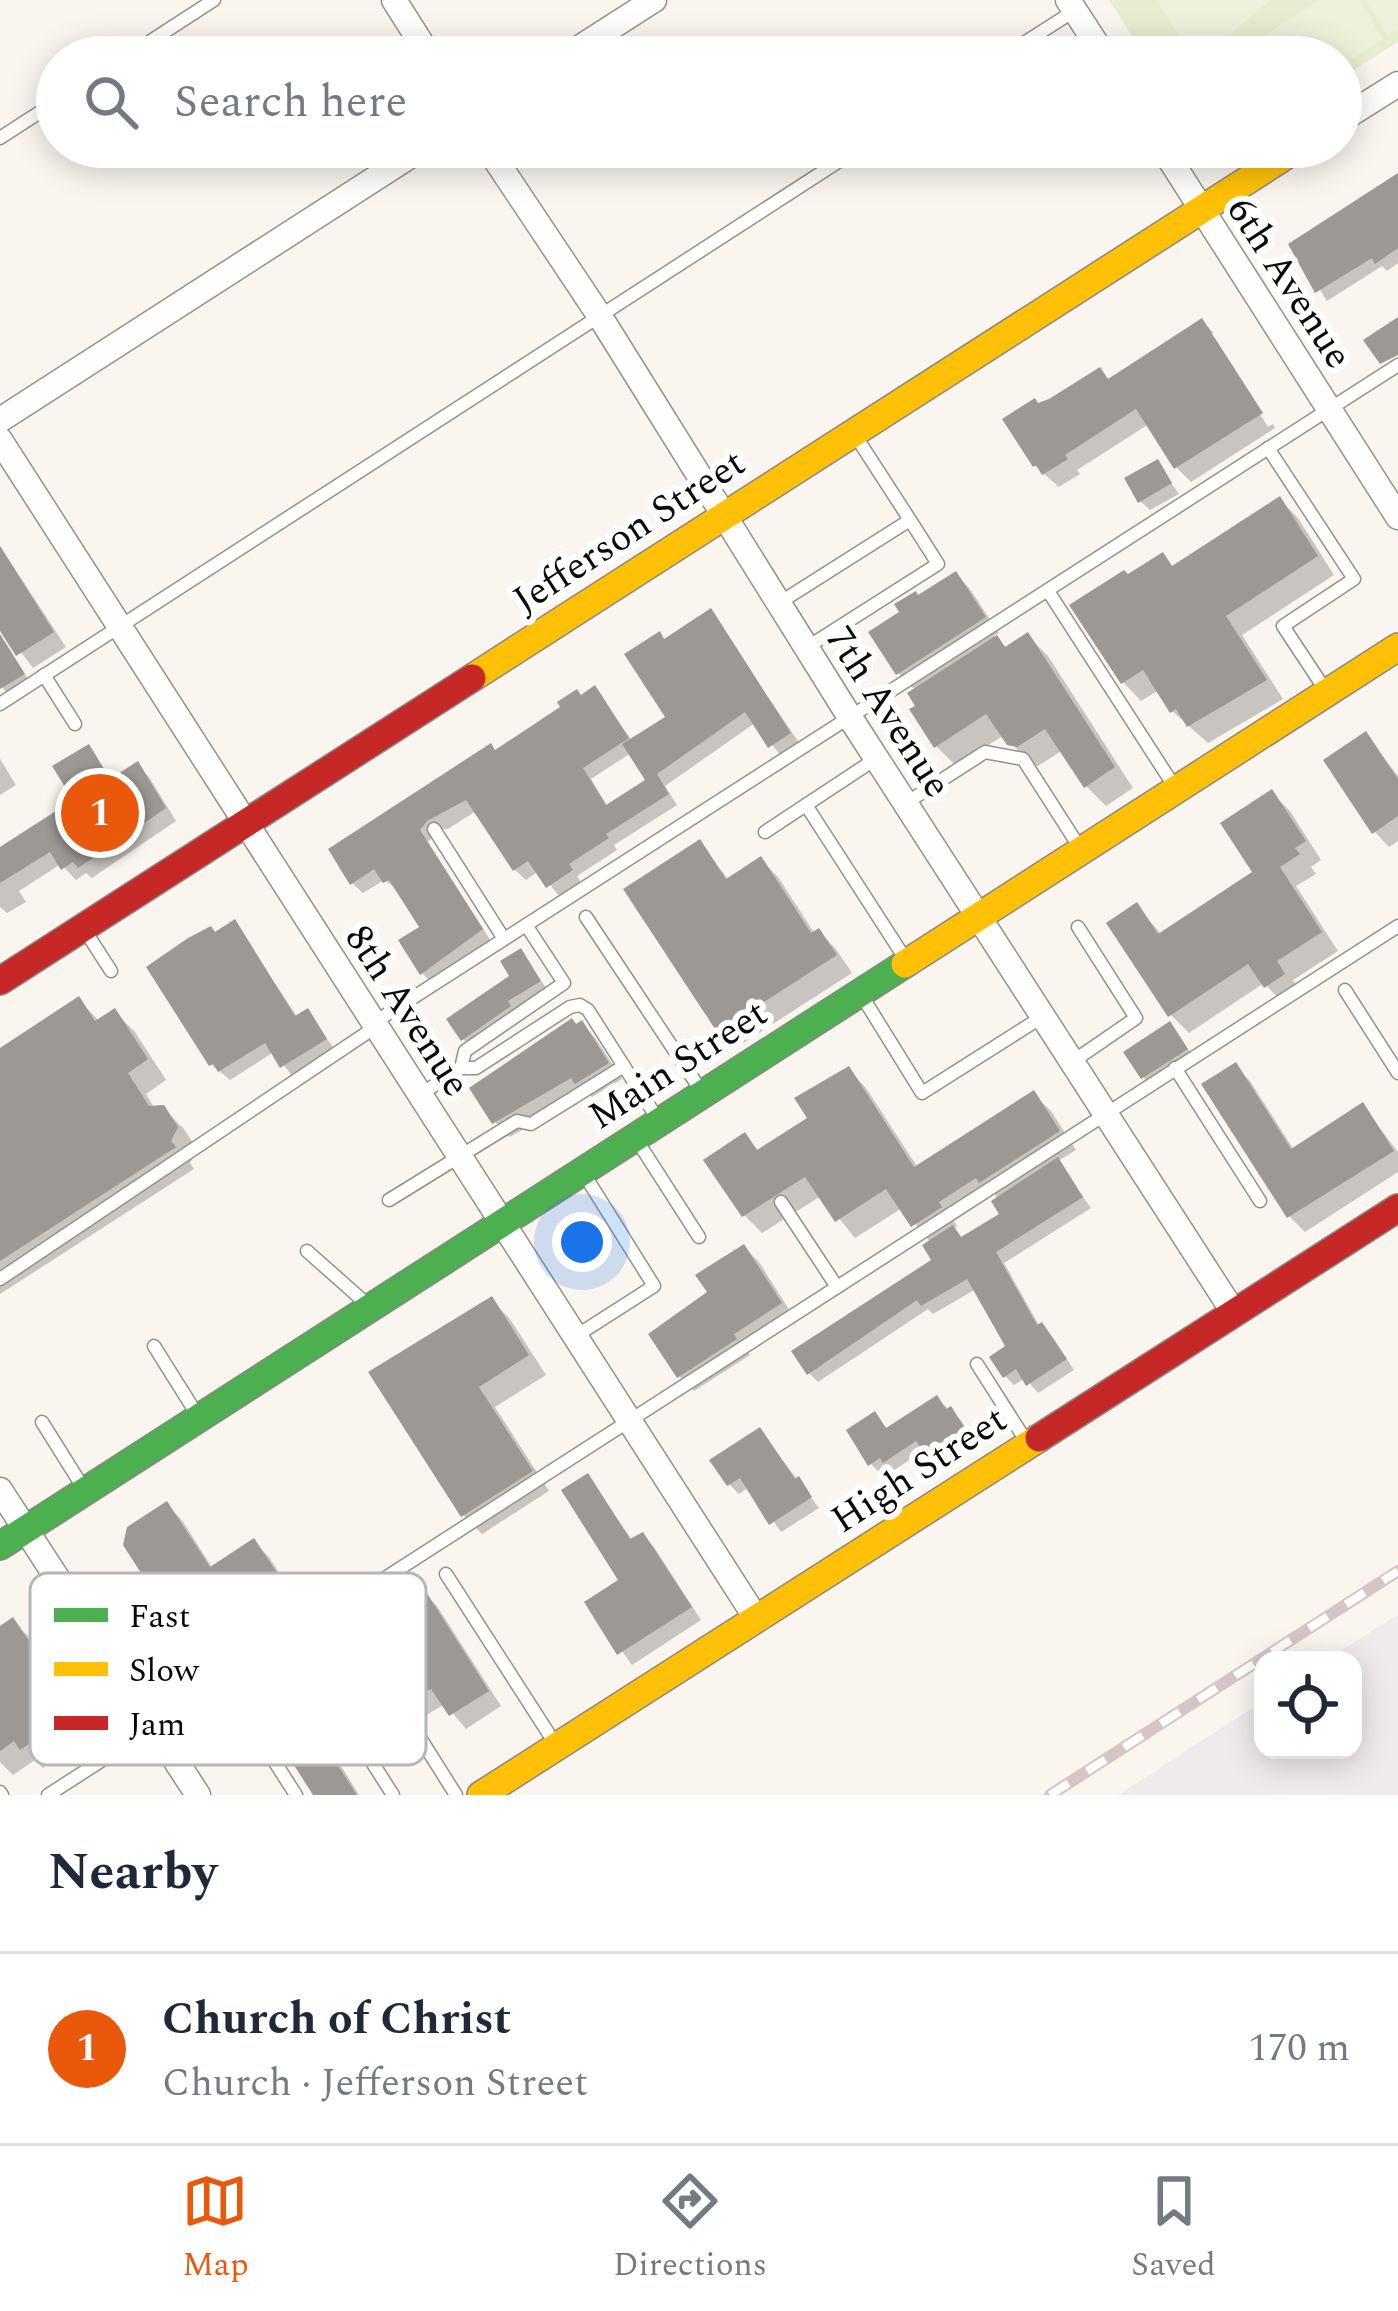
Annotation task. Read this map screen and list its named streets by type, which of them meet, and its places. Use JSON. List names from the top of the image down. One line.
{"streets":{"street":["6th Avenue","Jefferson Street","7th Avenue","8th Avenue","Main Street","High Street"]},"crossings":[["6th Avenue","Jefferson Street"],["Jefferson Street","7th Avenue"],["Jefferson Street","8th Avenue"],["7th Avenue","Main Street"],["7th Avenue","High Street"],["8th Avenue","Main Street"],["8th Avenue","High Street"]],"legend":["Fast","Slow","Jam"],"page":{"search":"Search here","pins":"1","heading":"Nearby","list":[{"mark":"1","name":"Church of Christ","note":"Church · Jefferson Street","value":"170 m"}],"nav":["Map","Directions","Saved"]}}
